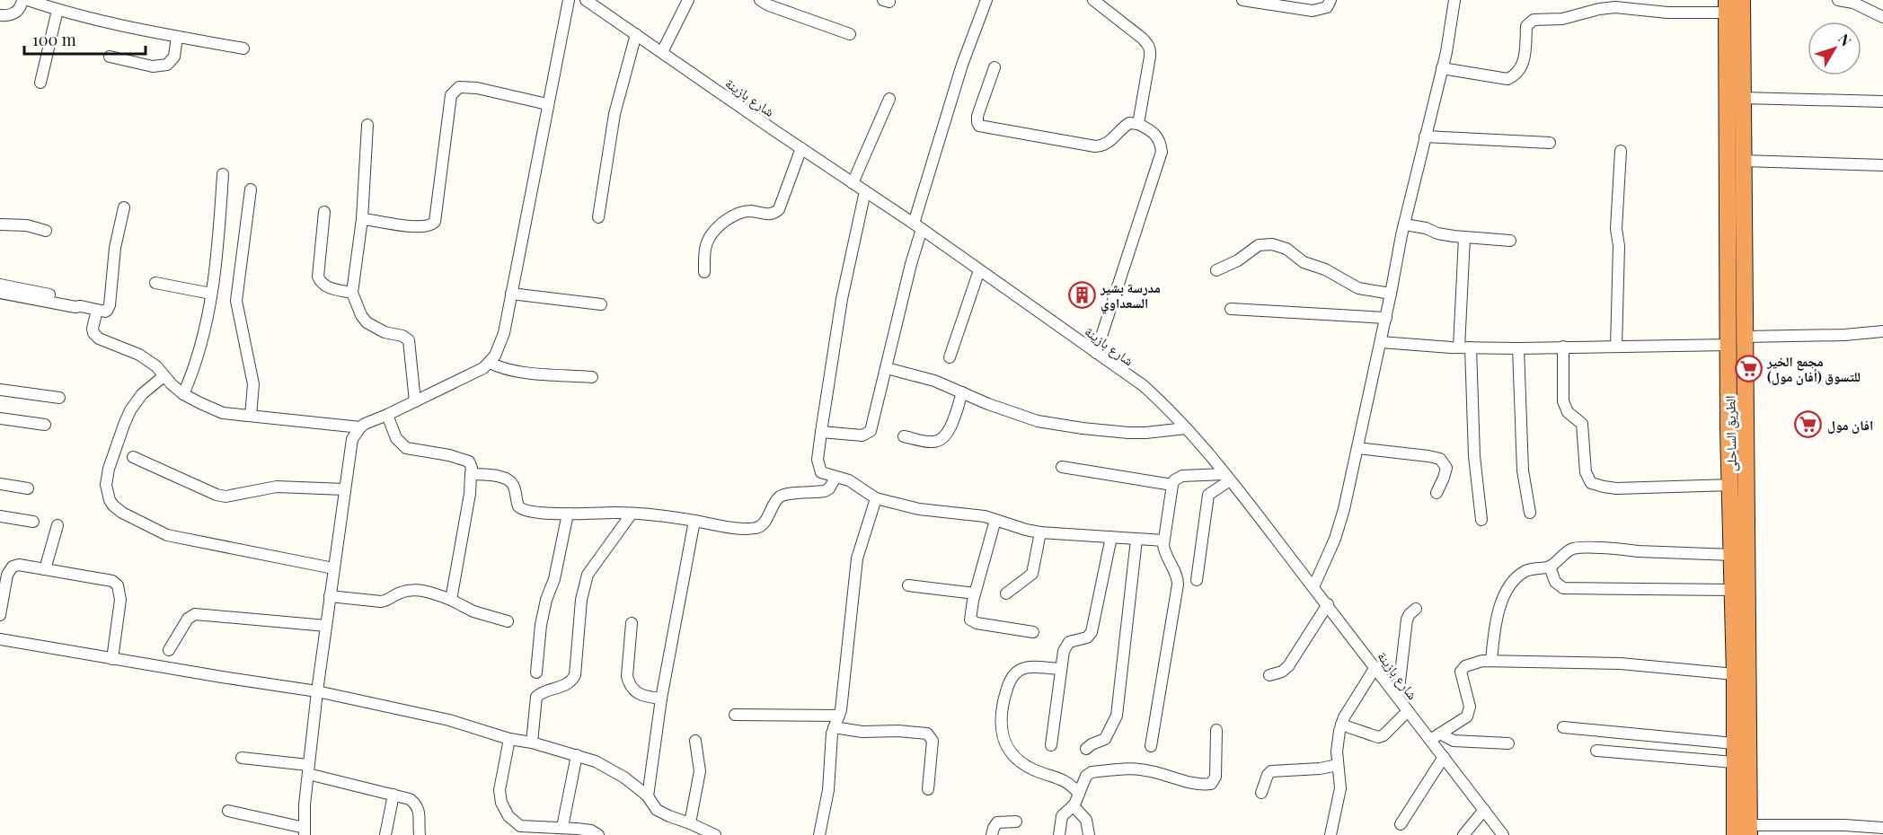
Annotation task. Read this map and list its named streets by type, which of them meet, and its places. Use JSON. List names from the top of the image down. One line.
{"streets":{"highway":["الطريق الساحلى"],"street":["شارع بازينة"]},"places":{"building":["مدرسة بشير السعداوي"],"supermarket":["مجمع الخير للتسوق (أفان مول)","افان مول"]},"scale_bar":"100 m","north":"top right"}
